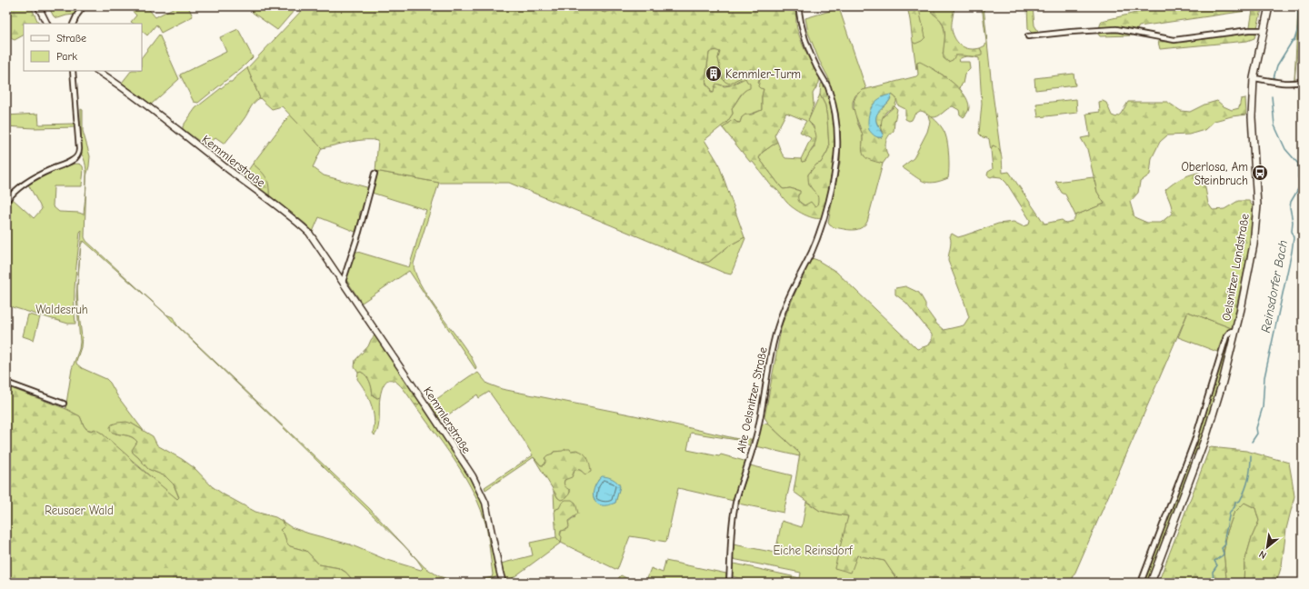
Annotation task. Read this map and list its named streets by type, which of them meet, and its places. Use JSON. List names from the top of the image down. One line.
{"streets":{"main road":["Oelsnitzer Landstraße"],"street":["Kemmlerstraße","Alte Oelsnitzer Straße"]},"water":["Reinsdorfer Bach"],"parks":["Waldesruh","Reusaer Wald","Eiche Reinsdorf"],"places":{"building":["Kemmler-Turm"],"bus stop":["Oberlosa, Am Steinbruch"]},"legend":["Straße","Park"],"north":"bottom left"}
